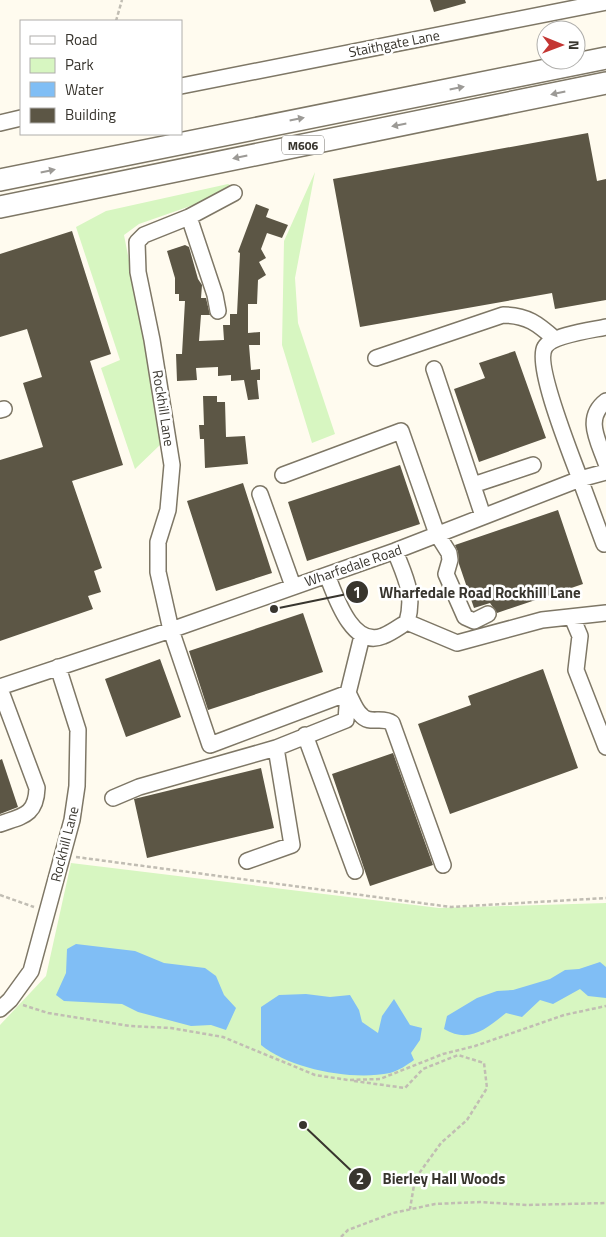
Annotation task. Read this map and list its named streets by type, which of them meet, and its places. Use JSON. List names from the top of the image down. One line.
{"streets":{"highway":["M606"],"street":["Staithgate Lane","Rockhill Lane","Wharfedale Road"]},"crossings":[["Rockhill Lane","Wharfedale Road"]],"places":["Wharfedale Road Rockhill Lane","Bierley Hall Woods"],"legend":["Road","Park","Water","Building"],"north":"right"}
